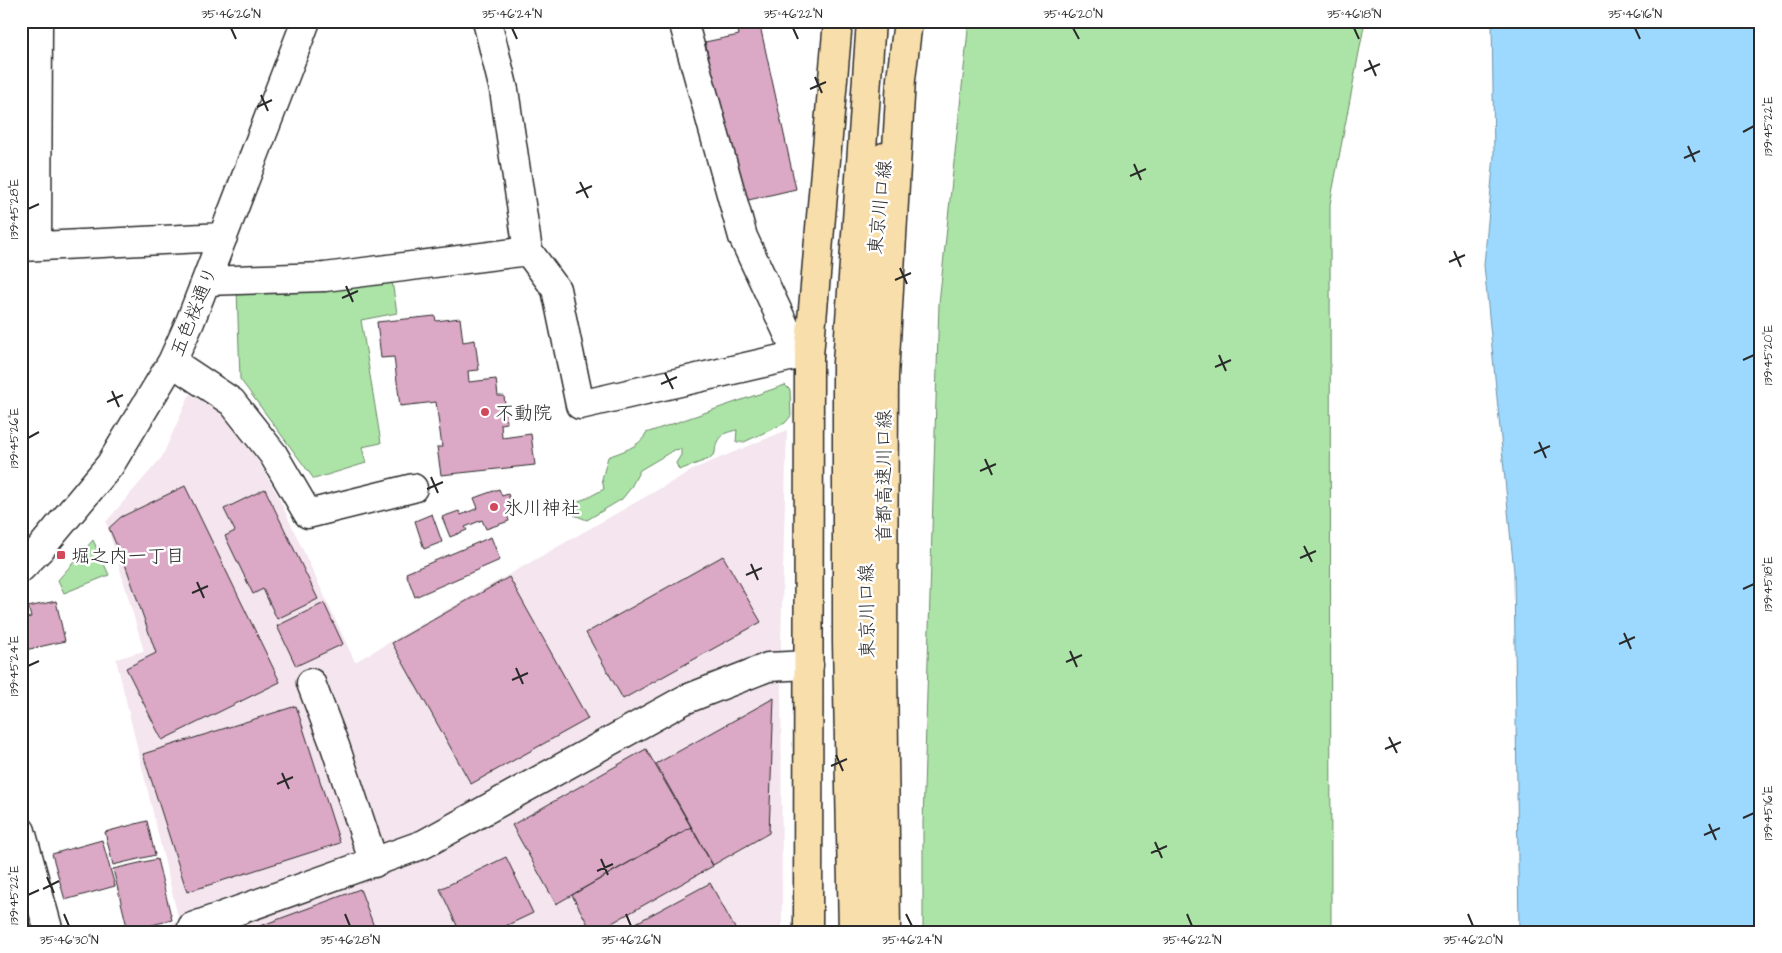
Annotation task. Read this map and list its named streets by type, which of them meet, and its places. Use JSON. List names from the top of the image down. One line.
{"streets":{"main road":["東京川口線","首都高速川口線"],"street":["五色桜通り"]},"places":{"other":["不動院","氷川神社"],"transit":["堀之内一丁目"]},"coordinates":["35°46'26\"N","35°46'24\"N","35°46'22\"N","35°46'20\"N","35°46'18\"N","35°46'16\"N","139°45'22\"E","139°45'28\"E","139°45'20\"E","139°45'26\"E","139°45'18\"E","139°45'24\"E","139°45'16\"E","35°46'30\"N","35°46'28\"N"]}
